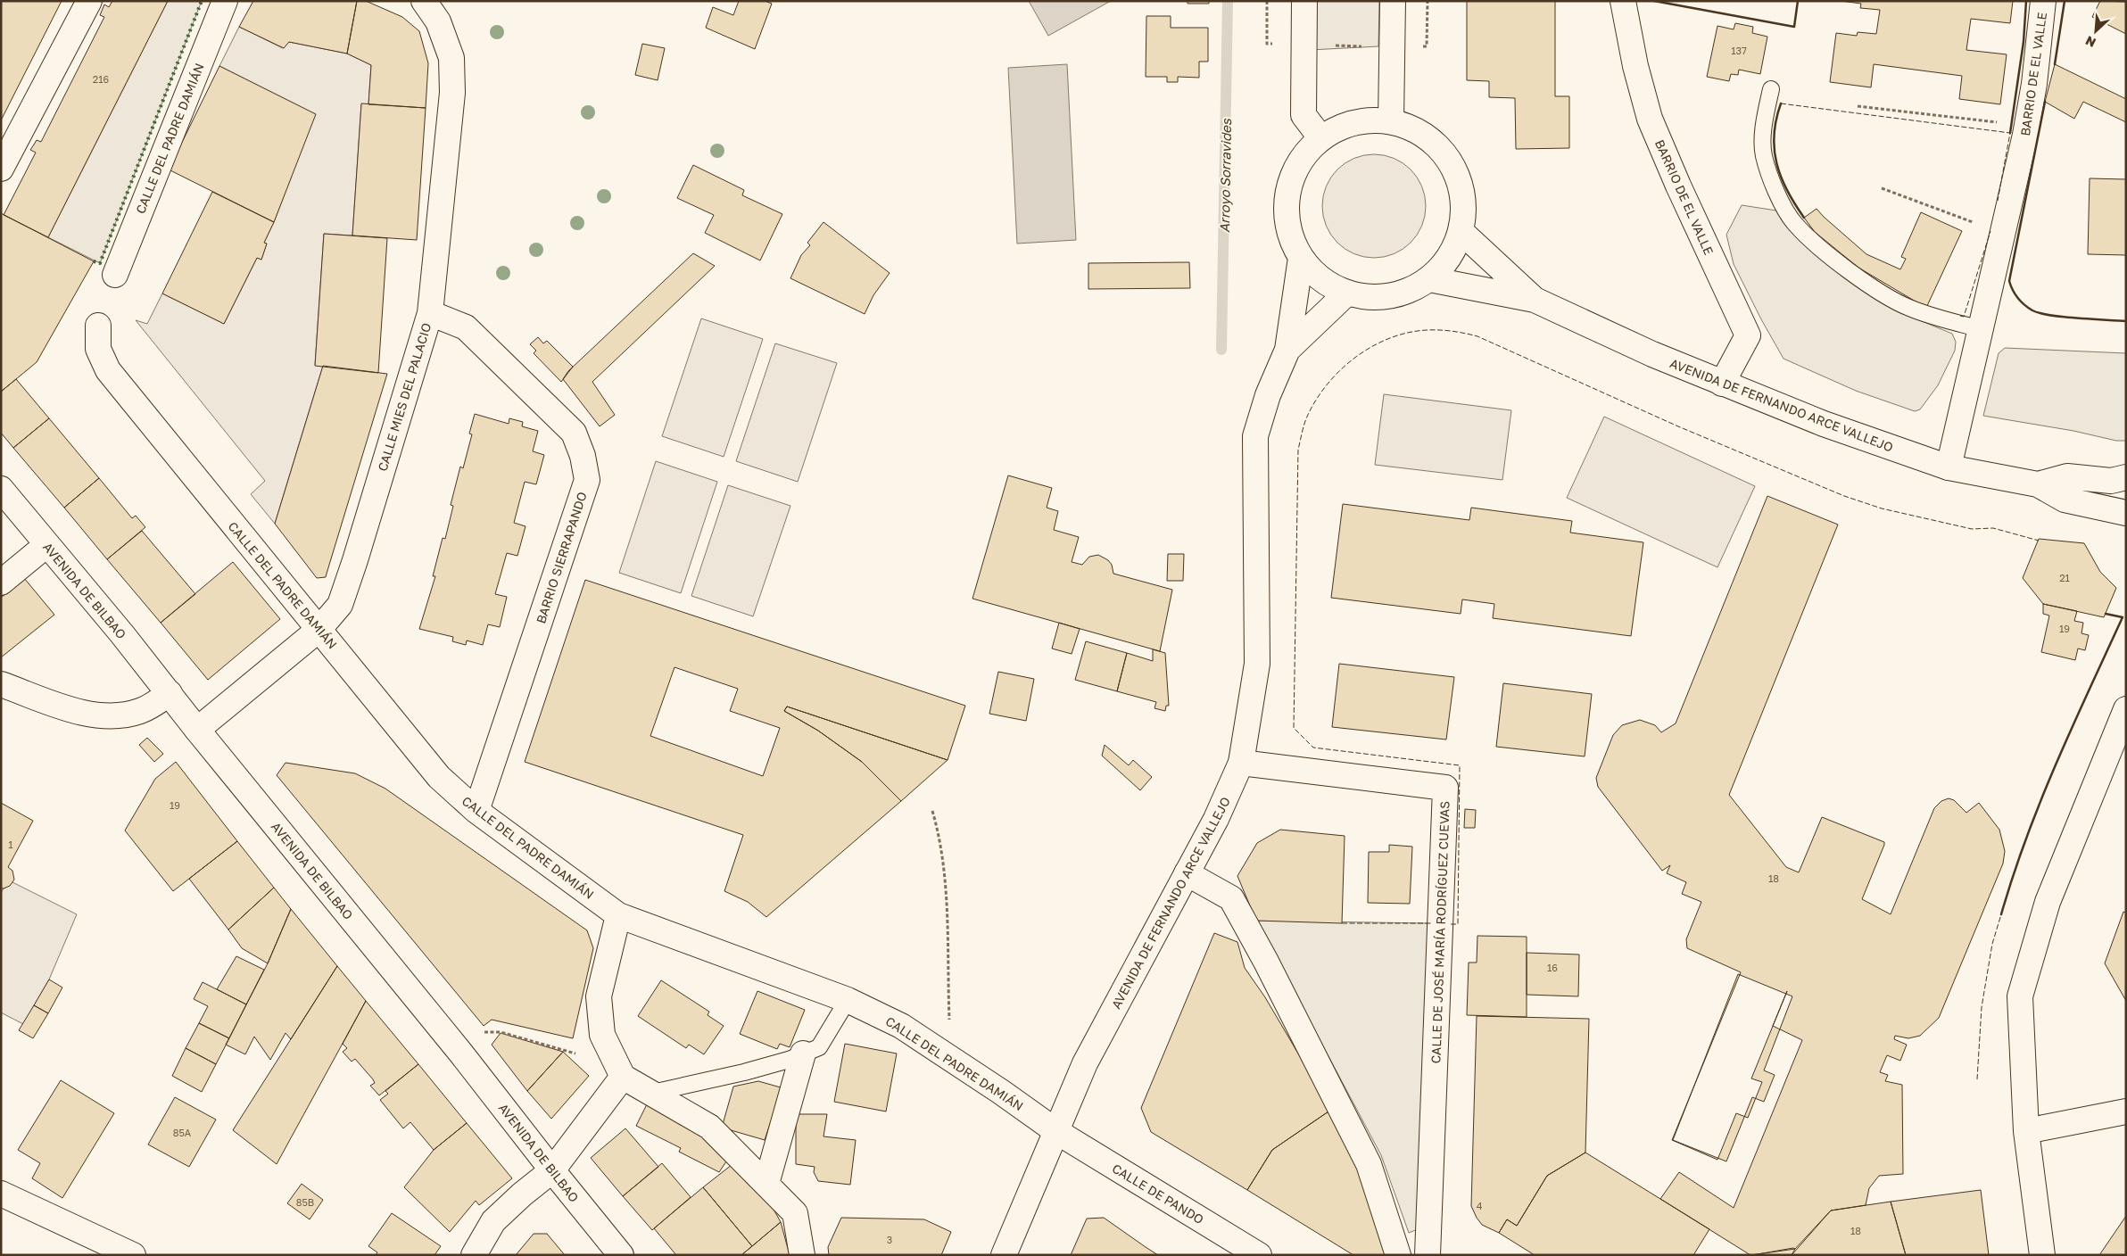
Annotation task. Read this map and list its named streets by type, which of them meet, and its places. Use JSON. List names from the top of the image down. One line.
{"streets":{"main road":["BARRIO DE EL VALLE","CALLE DEL PADRE DAMIÁN","CALLE MIES DEL PALACIO","AVENIDA DE FERNANDO ARCE VALLEJO","BARRIO SIERRAPANDO","AVENIDA DE BILBAO","CALLE DE JOSÉ MARÍA RODRÍGUEZ CUEVAS","CALLE DE PANDO"]},"crossings":[["BARRIO DE EL VALLE","AVENIDA DE FERNANDO ARCE VALLEJO"],["CALLE DEL PADRE DAMIÁN","CALLE MIES DEL PALACIO"],["CALLE DEL PADRE DAMIÁN","AVENIDA DE FERNANDO ARCE VALLEJO"],["CALLE DEL PADRE DAMIÁN","BARRIO SIERRAPANDO"],["CALLE DEL PADRE DAMIÁN","CALLE DE PANDO"],["CALLE MIES DEL PALACIO","BARRIO SIERRAPANDO"],["CALLE MIES DEL PALACIO","AVENIDA DE BILBAO"],["AVENIDA DE FERNANDO ARCE VALLEJO","CALLE DE JOSÉ MARÍA RODRÍGUEZ CUEVAS"],["AVENIDA DE FERNANDO ARCE VALLEJO","CALLE DE PANDO"]],"water":["Arroyo Sorravides"],"house_numbers":["137","216","21","19","19","1","18","16","85A","85B","4","18","3"],"north":"bottom left"}
